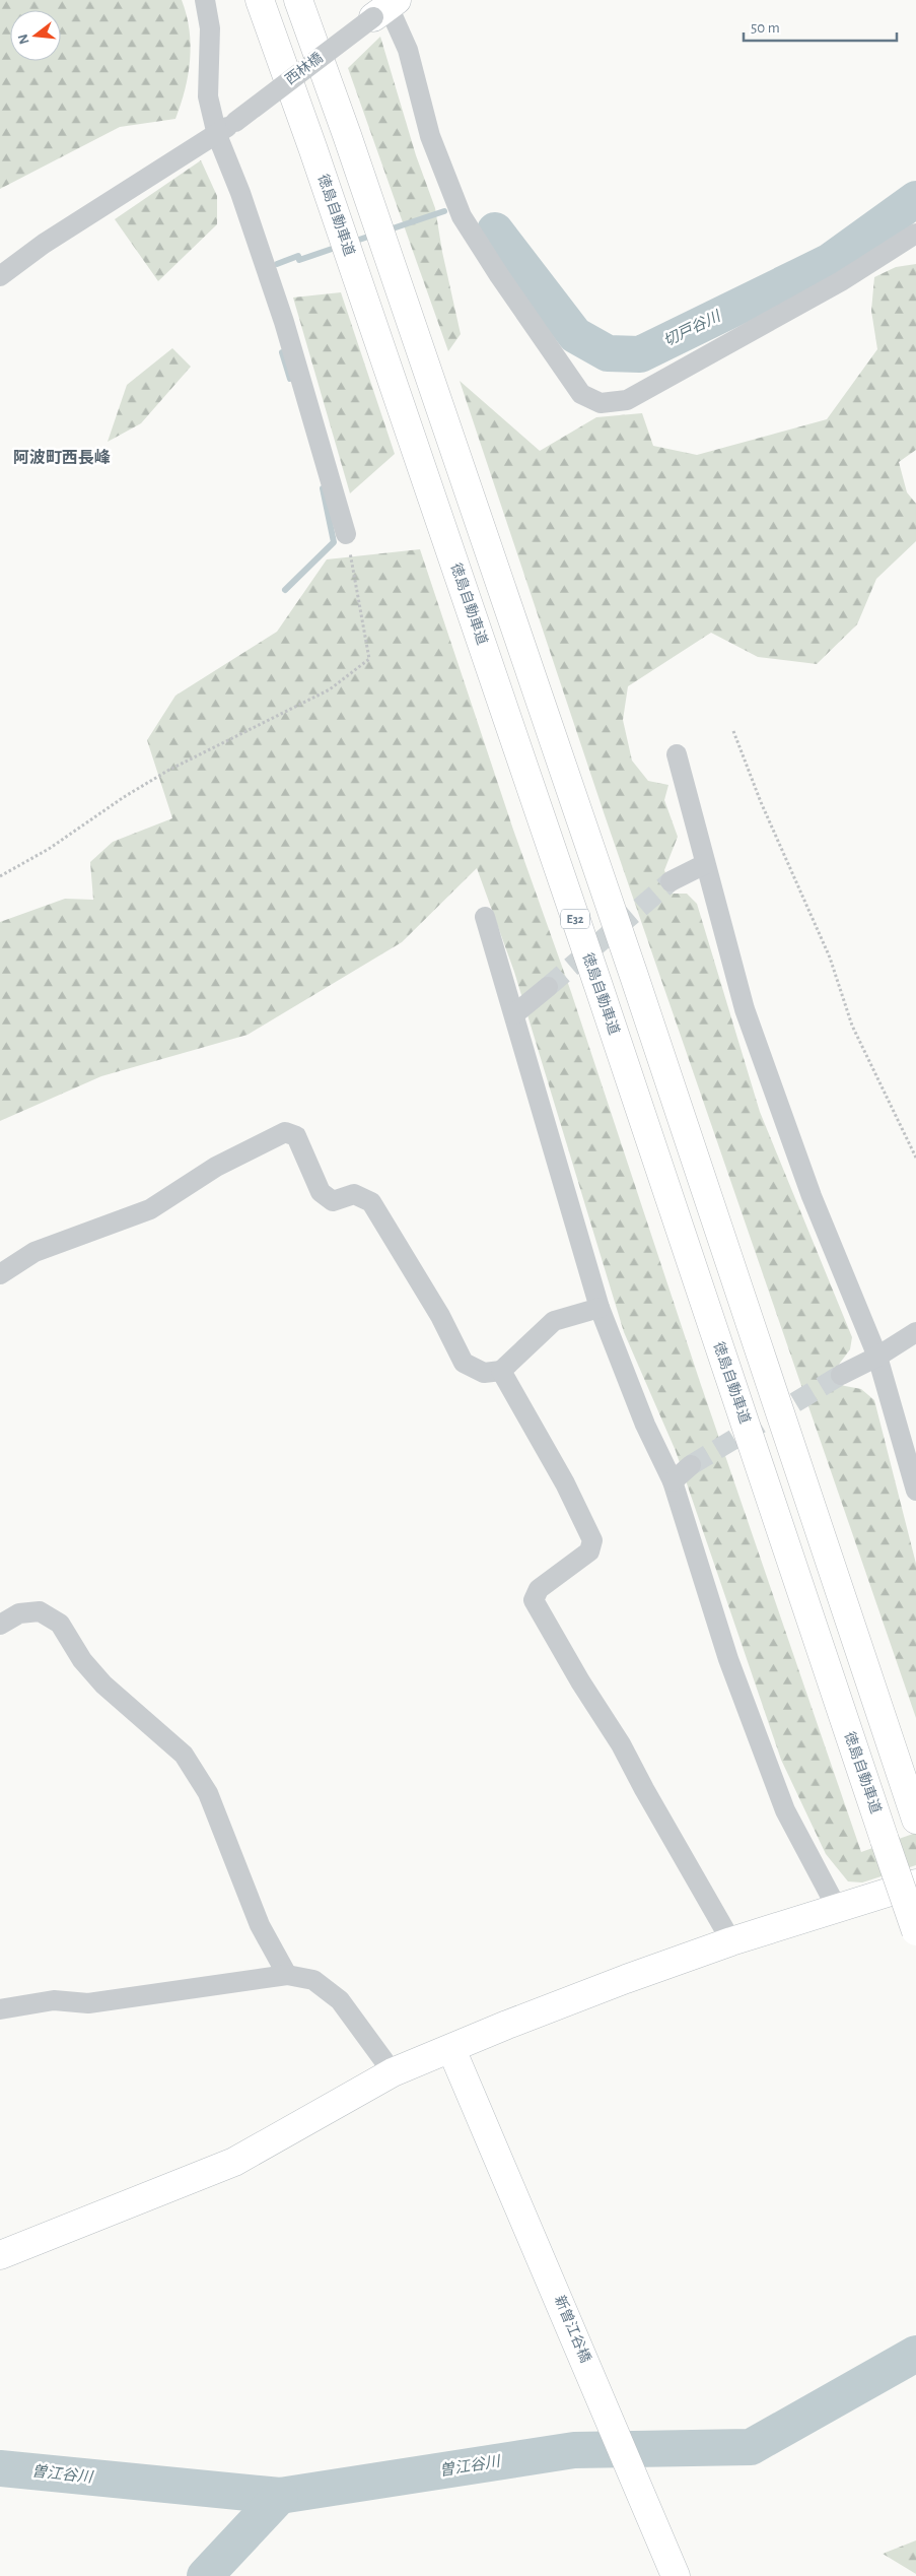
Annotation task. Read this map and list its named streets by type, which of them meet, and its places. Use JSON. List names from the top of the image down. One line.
{"streets":{"main road":["徳島自動車道","E32","新曽江谷橋"],"street":["西林橋"]},"districts":["阿波町西長峰"],"water":["切戸谷川","曽江谷川"],"scale_bar":"50 m","north":"left"}
